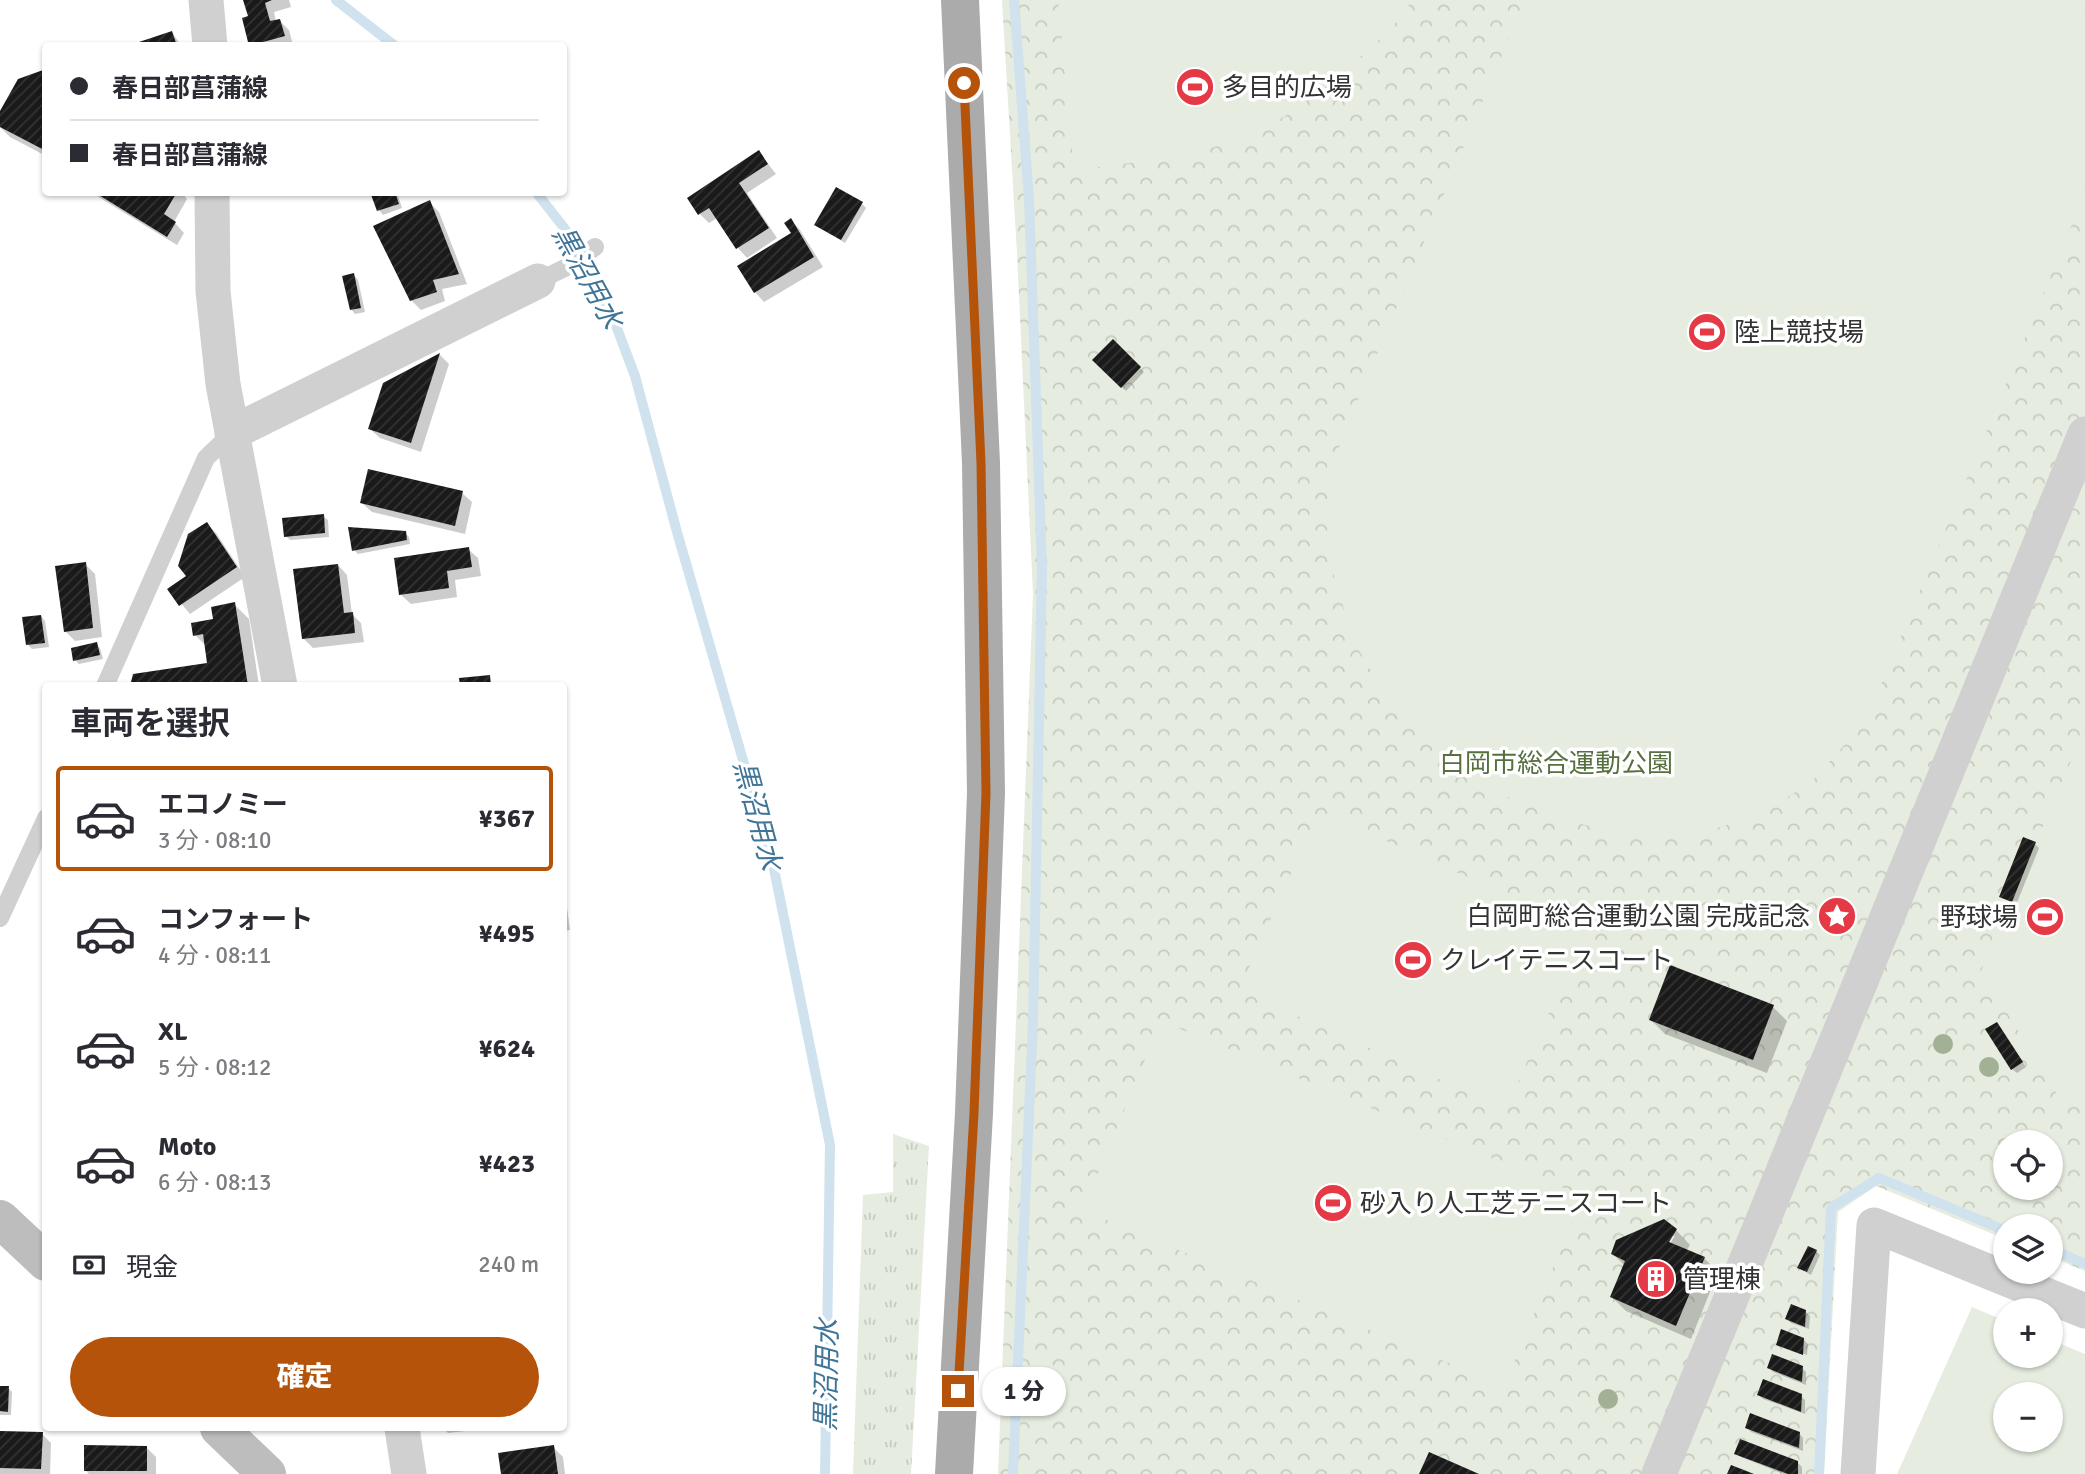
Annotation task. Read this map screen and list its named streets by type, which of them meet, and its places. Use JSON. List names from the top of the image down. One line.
{"water":["黒沼用水"],"parks":["白岡市総合運動公園"],"places":{"sports":["多目的広場","陸上競技場","野球場","クレイテニスコート","砂入り人工芝テニスコート"],"place":["白岡町総合運動公園 完成記念"],"building":["管理棟"]},"page":{"banner":["春日部菖蒲線","春日部菖蒲線"],"heading":"車両を選択","list":[{"name":"エコノミー","note":"3 分 · 08:10","value":"¥367"},{"name":"コンフォート","note":"4 分 · 08:11","value":"¥495"},{"name":"XL","note":"5 分 · 08:12","value":"¥624"},{"name":"Moto","note":"6 分 · 08:13","value":"¥423"}],"map_buttons":["+","−"],"pay":["現金","240 m"],"buttons":"確定","bubble":"1 分"}}
